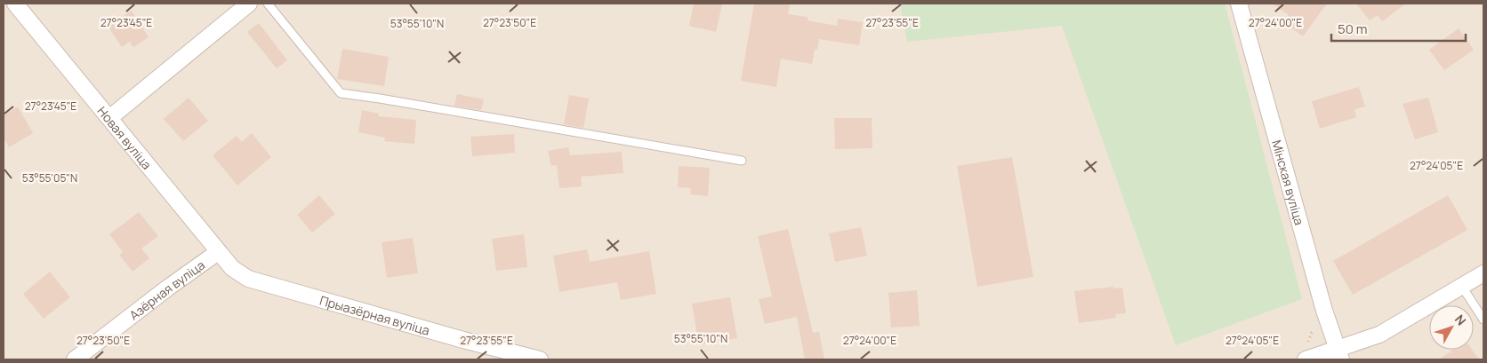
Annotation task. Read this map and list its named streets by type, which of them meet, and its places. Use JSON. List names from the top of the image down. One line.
{"streets":{"street":["Новая вуліца","Мінская вуліца","Азёрная вуліца","Прыазёрная вуліца"]},"crossings":[["Новая вуліца","Азёрная вуліца"],["Новая вуліца","Прыазёрная вуліца"],["Азёрная вуліца","Прыазёрная вуліца"]],"scale_bar":"50 m","north":"top right","coordinates":["27°23'45\"E","27°23'50\"E","27°23'55\"E","27°24'00\"E","53°55'10\"N","27°24'05\"E","53°55'05\"N"]}
